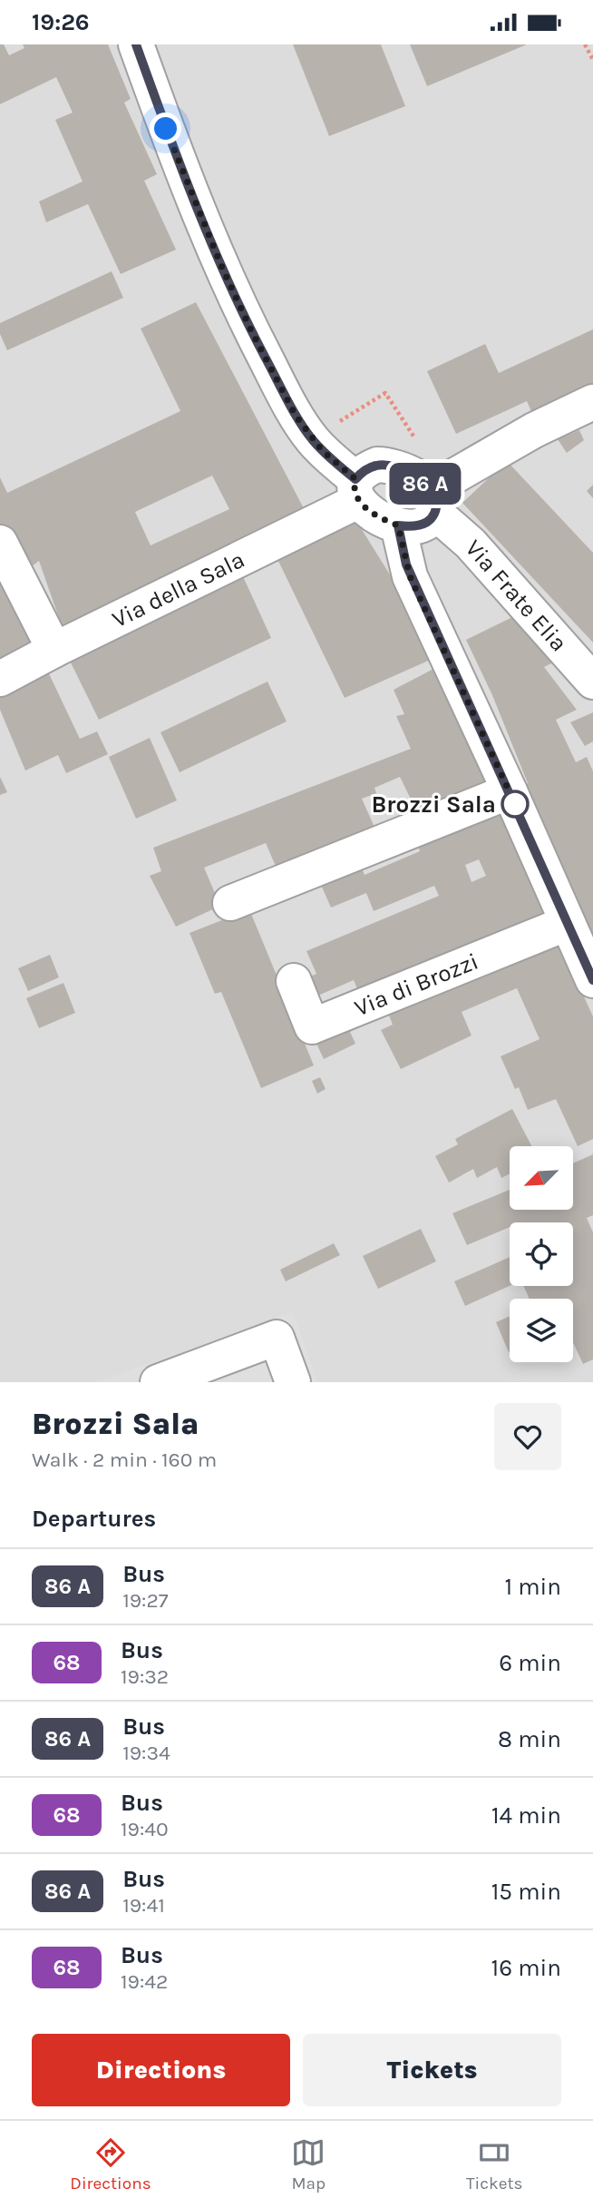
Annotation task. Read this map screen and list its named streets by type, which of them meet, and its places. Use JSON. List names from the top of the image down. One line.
{"streets":{"street":["Via della Sala","Via Frate Elia","Via di Brozzi"]},"crossings":[["Via della Sala","Via Frate Elia"]],"places":["Brozzi Sala"],"north":"bottom left","page":{"status":"19:26","on_map":"86 A","heading":[["Brozzi Sala","Walk · 2 min · 160 m"],"Departures"],"list":[{"mark":"86 A","name":"Bus","note":"19:27","value":"1 min"},{"mark":"68","name":"Bus","note":"19:32","value":"6 min"},{"mark":"86 A","name":"Bus","note":"19:34","value":"8 min"},{"mark":"68","name":"Bus","note":"19:40","value":"14 min"},{"mark":"86 A","name":"Bus","note":"19:41","value":"15 min"},{"mark":"68","name":"Bus","note":"19:42","value":"16 min"}],"buttons":["Directions","Tickets"],"tabs":["Directions","Map","Tickets"]}}
